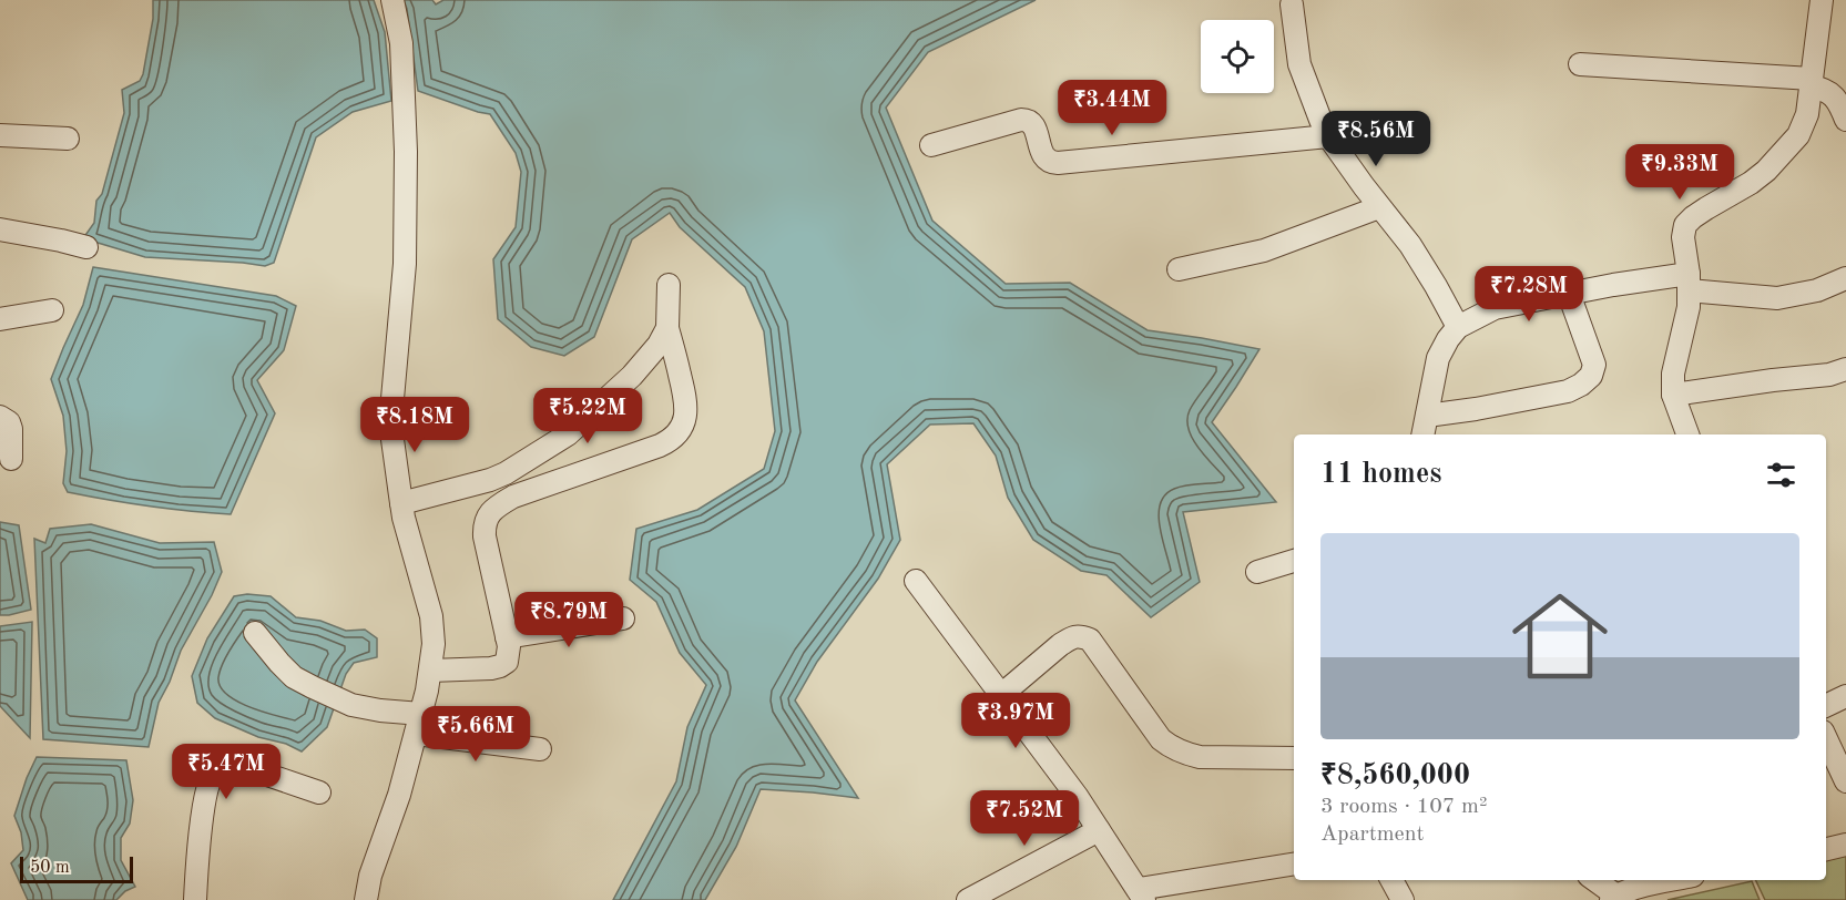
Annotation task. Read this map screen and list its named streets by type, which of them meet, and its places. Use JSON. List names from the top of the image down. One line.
{"scale_bar":"50 m","page":{"price":["₹3.44M","₹8.56M","₹9.33M","₹7.28M","₹5.22M","₹8.18M","₹8.79M","₹3.97M","₹5.66M","₹5.47M","₹7.52M"],"heading":"11 homes","list":[{"name":"₹8,560,000","note":"3 rooms · 107 m² · Apartment"}],"scale":"50 m"}}
